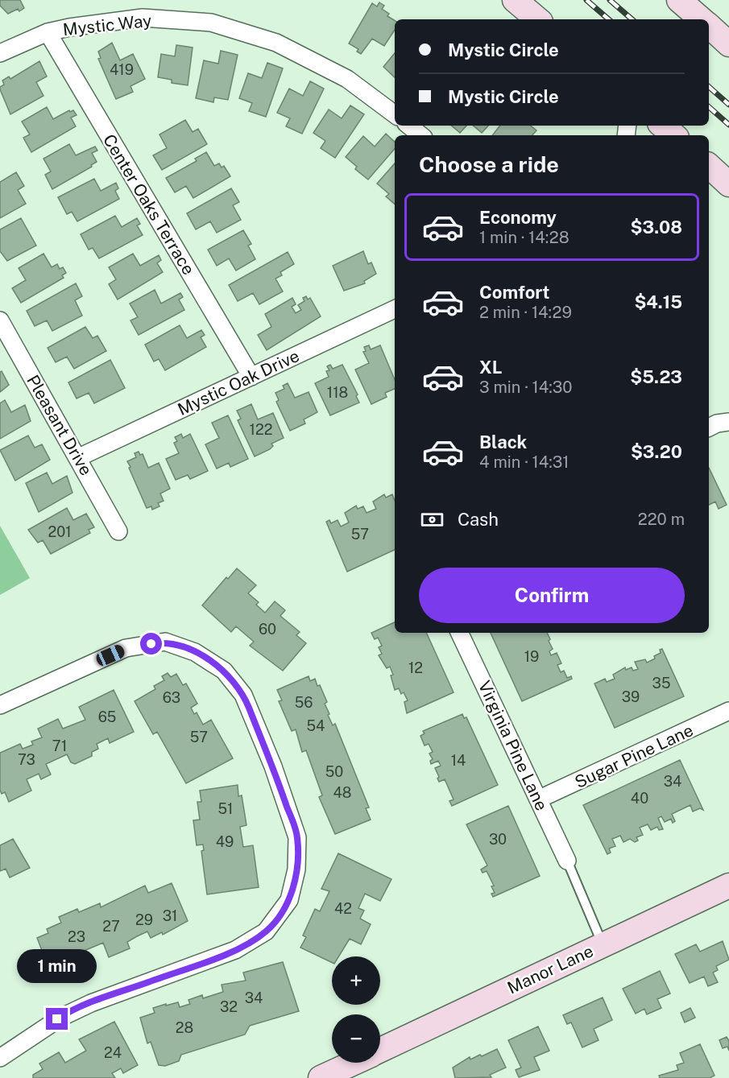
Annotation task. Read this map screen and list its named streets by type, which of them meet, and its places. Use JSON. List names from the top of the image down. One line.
{"streets":{"street":["Mystic Way","Center Oaks Terrace","Mystic Oak Drive","Pleasant Drive","Virginia Pine Lane","Sugar Pine Lane","Manor Lane"]},"crossings":[["Mystic Way","Center Oaks Terrace"],["Center Oaks Terrace","Mystic Oak Drive"],["Mystic Oak Drive","Pleasant Drive"],["Virginia Pine Lane","Sugar Pine Lane"]],"house_numbers":["419","118","122","201","57","60","19","12","35","39","63","56","65","54","57","71","73","14","50","34","48","40","51","30","49","42","31","29","27","23","34","32","28","24"],"page":{"banner":["Mystic Circle","Mystic Circle"],"heading":"Choose a ride","list":[{"name":"Economy","note":"1 min · 14:28","value":"$3.08"},{"name":"Comfort","note":"2 min · 14:29","value":"$4.15"},{"name":"XL","note":"3 min · 14:30","value":"$5.23"},{"name":"Black","note":"4 min · 14:31","value":"$3.20"}],"pay":["Cash","220 m"],"buttons":"Confirm","bubble":"1 min","map_buttons":["+","−"]}}
